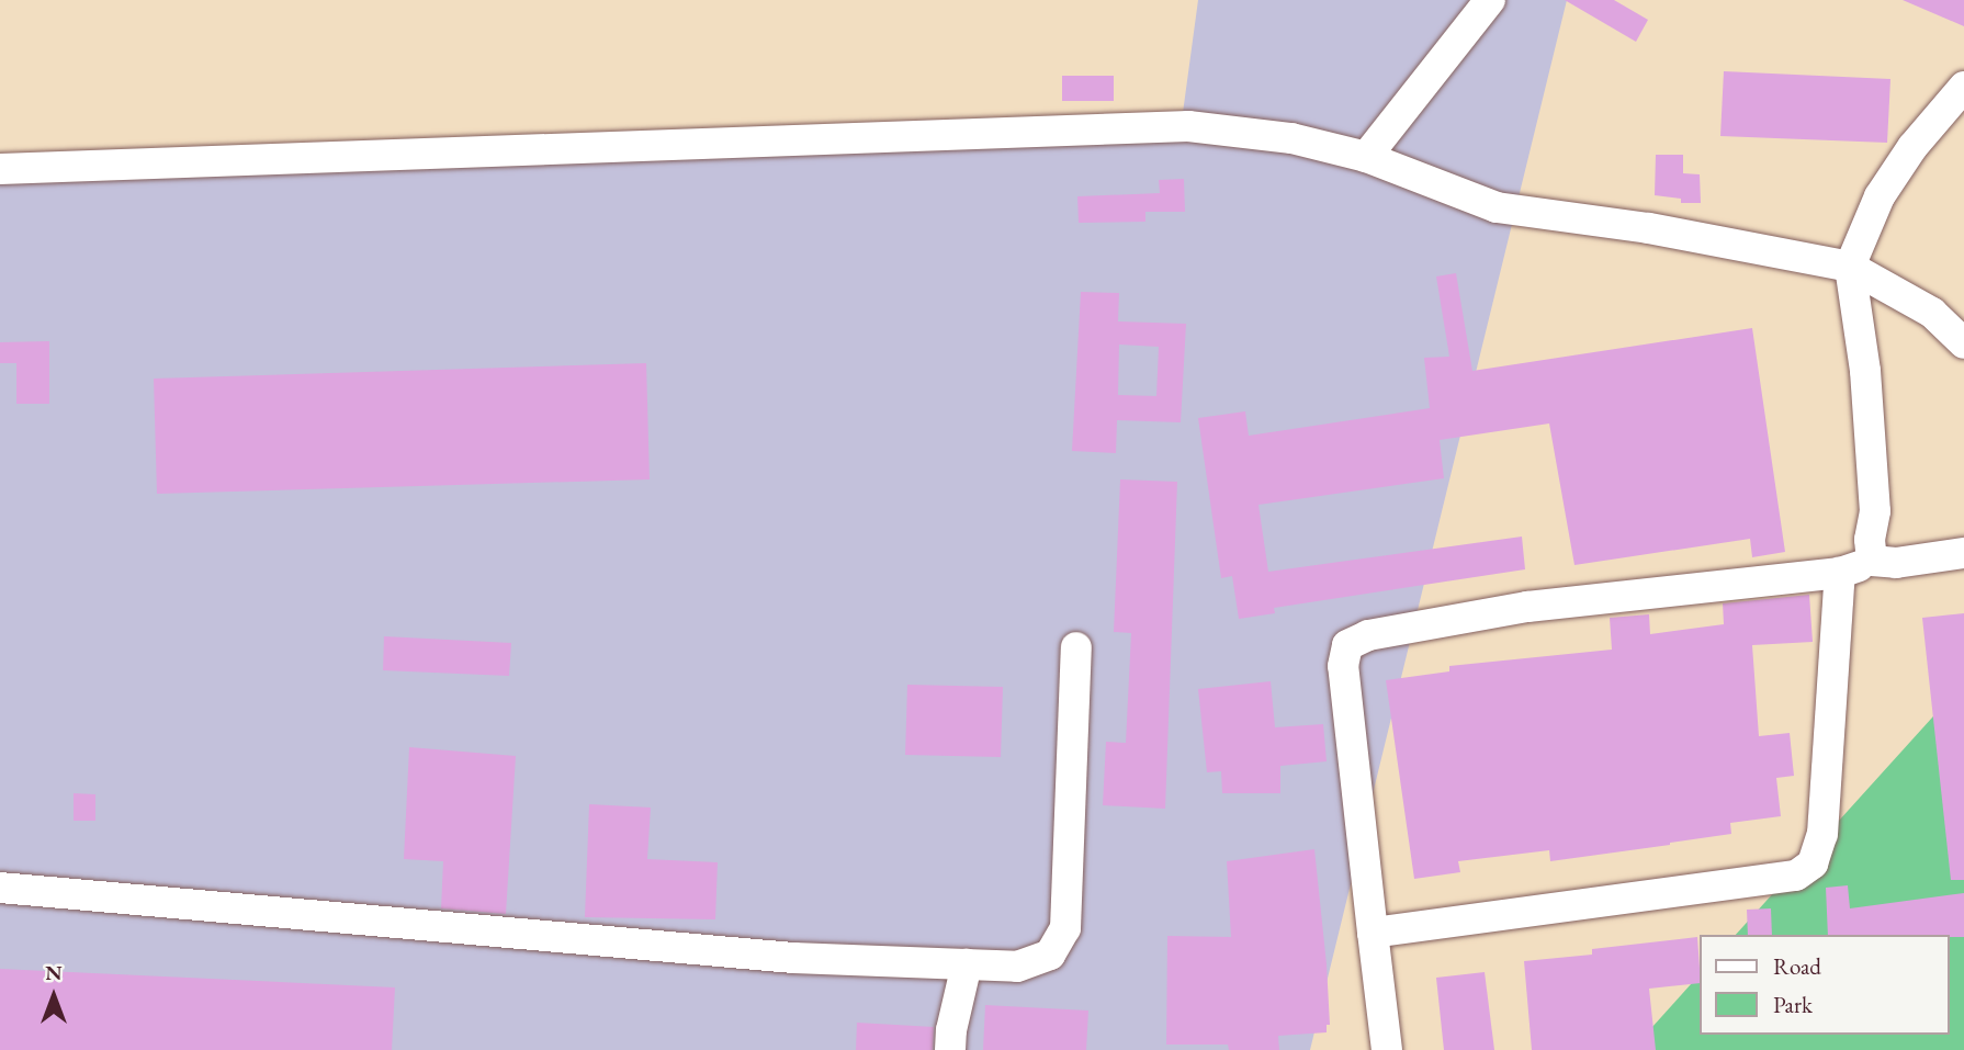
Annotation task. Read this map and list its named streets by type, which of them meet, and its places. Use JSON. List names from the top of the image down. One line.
{"legend":["Road","Park"],"north":"top"}
